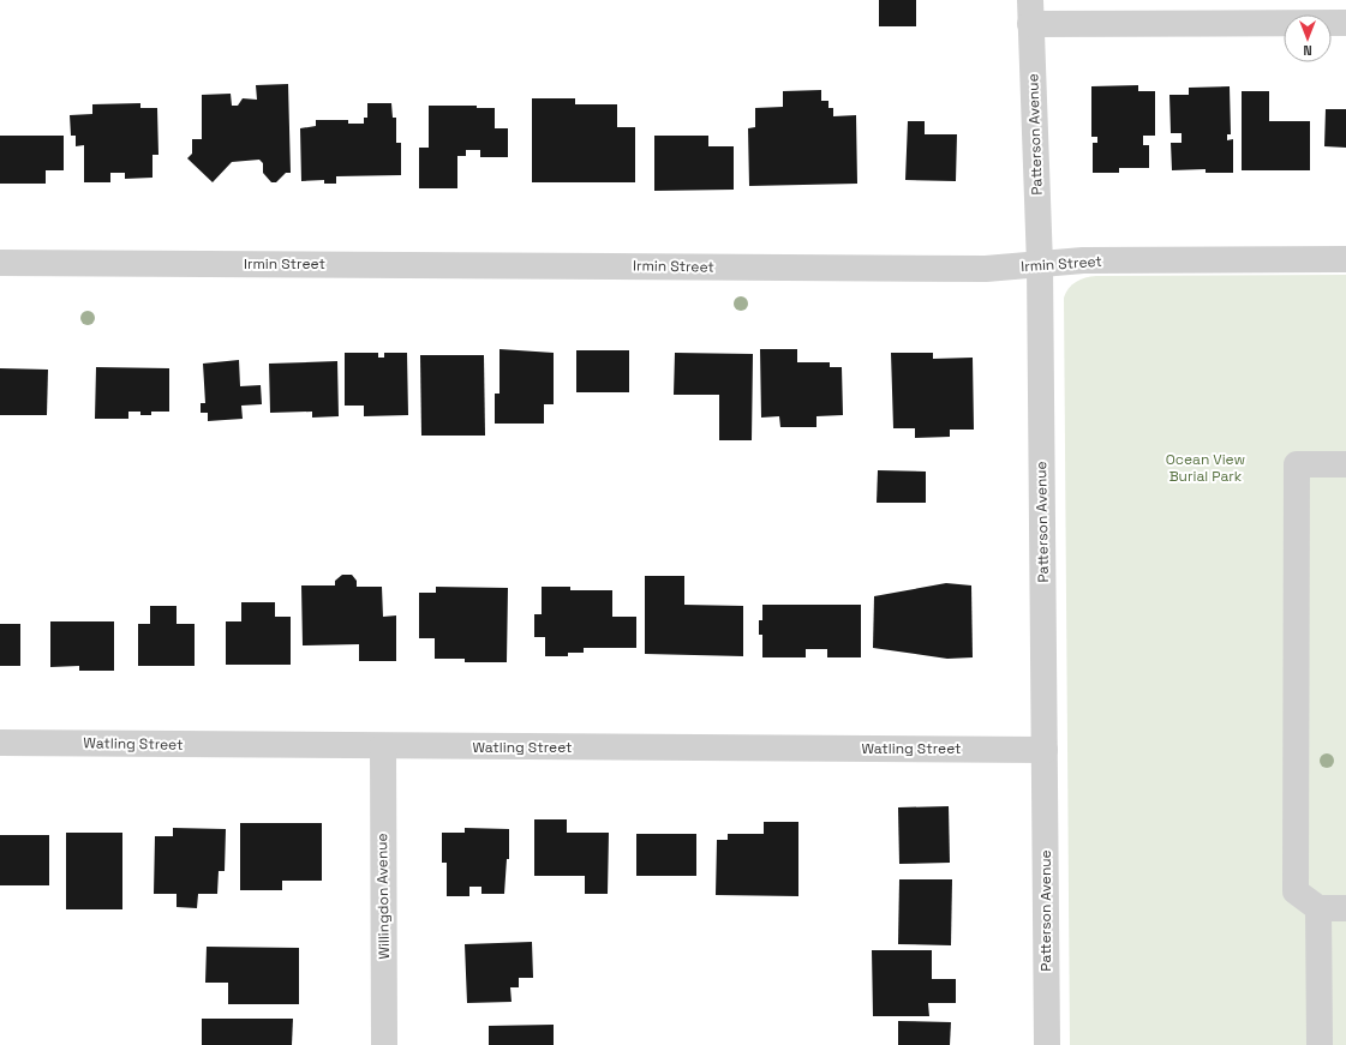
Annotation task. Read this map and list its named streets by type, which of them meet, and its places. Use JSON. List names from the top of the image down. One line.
{"streets":{"street":["Patterson Avenue","Irmin Street","Watling Street","Willingdon Avenue"]},"crossings":[["Patterson Avenue","Irmin Street"],["Patterson Avenue","Watling Street"],["Watling Street","Willingdon Avenue"]],"parks":["Ocean View Burial Park"],"north":"bottom"}
